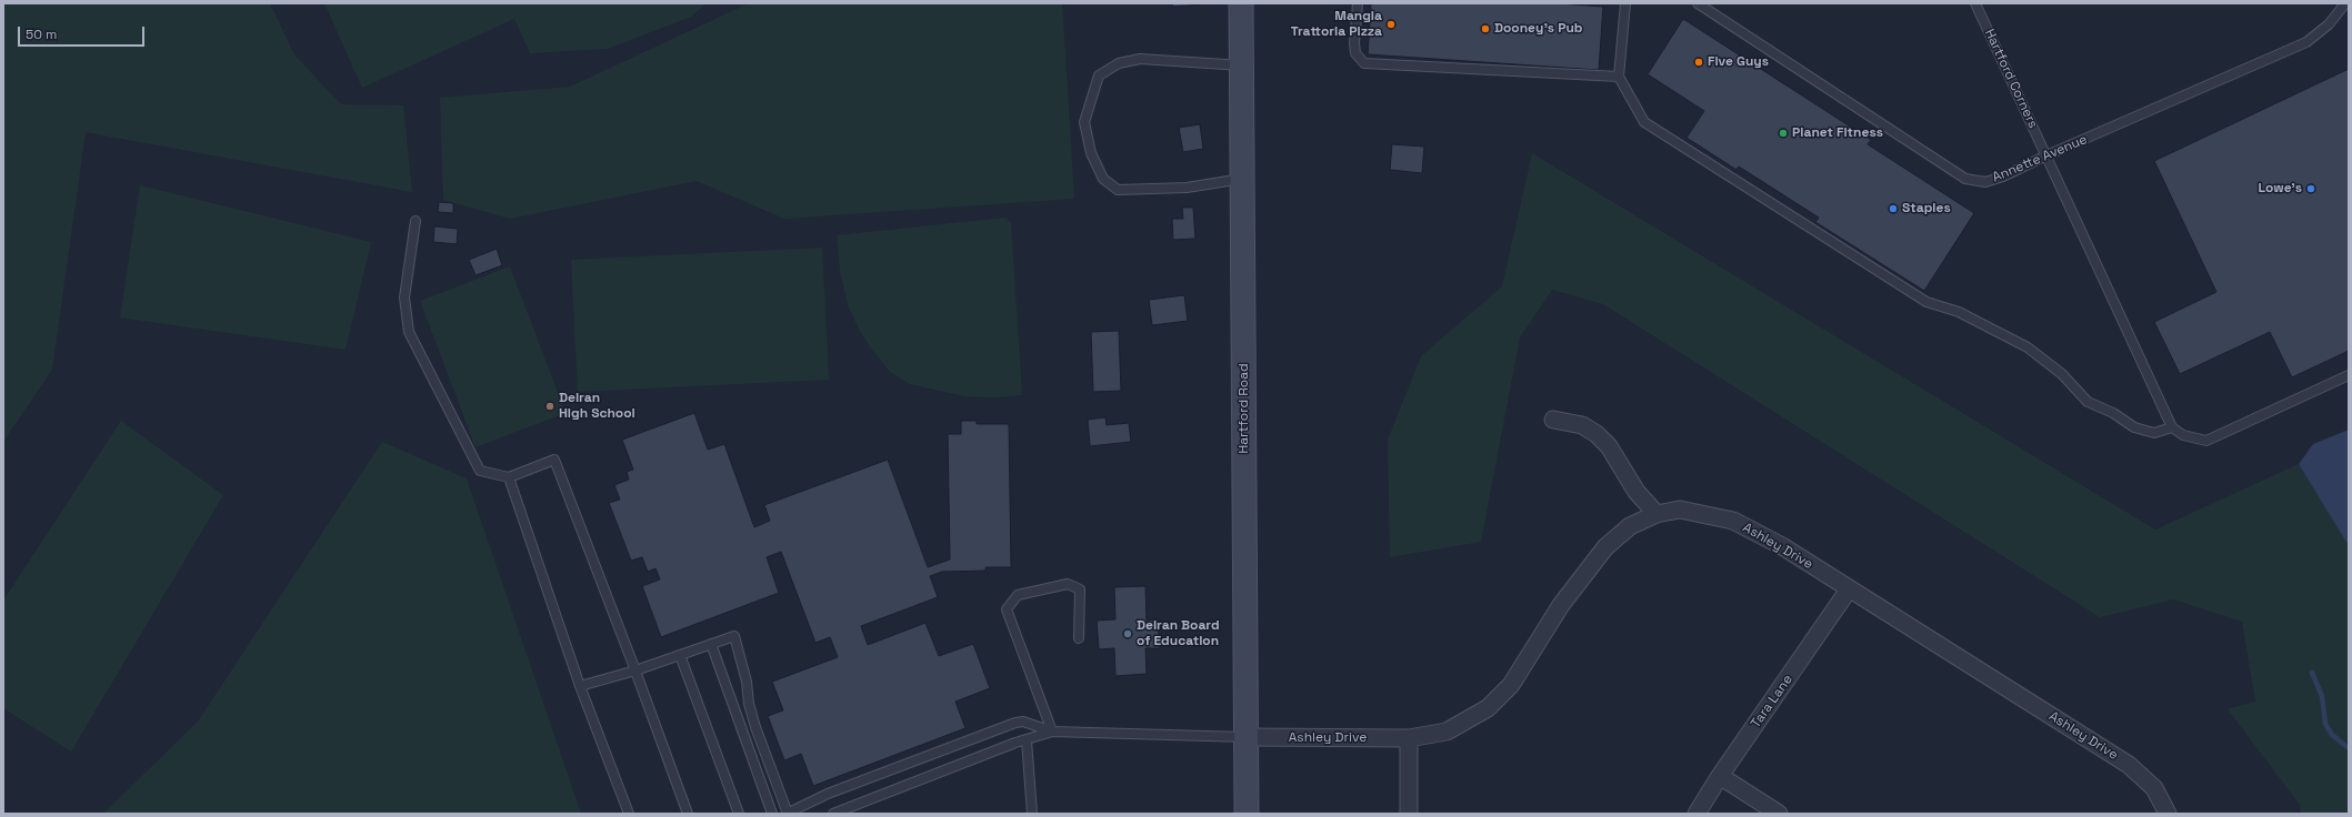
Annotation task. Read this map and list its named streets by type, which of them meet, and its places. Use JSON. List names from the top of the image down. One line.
{"streets":{"main road":["Hartford Road"],"street":["Ashley Drive","Tara Lane"],"lane":["Hartford Corners","Annette Avenue"]},"crossings":[["Hartford Corners","Annette Avenue"],["Hartford Road","Ashley Drive"],["Ashley Drive","Tara Lane"]],"places":["Mangia Trattoria Pizza","Dooney's Pub","Five Guys","Planet Fitness","Lowe's","Staples","Delran High School","Delran Board of Education"],"scale_bar":"50 m"}
